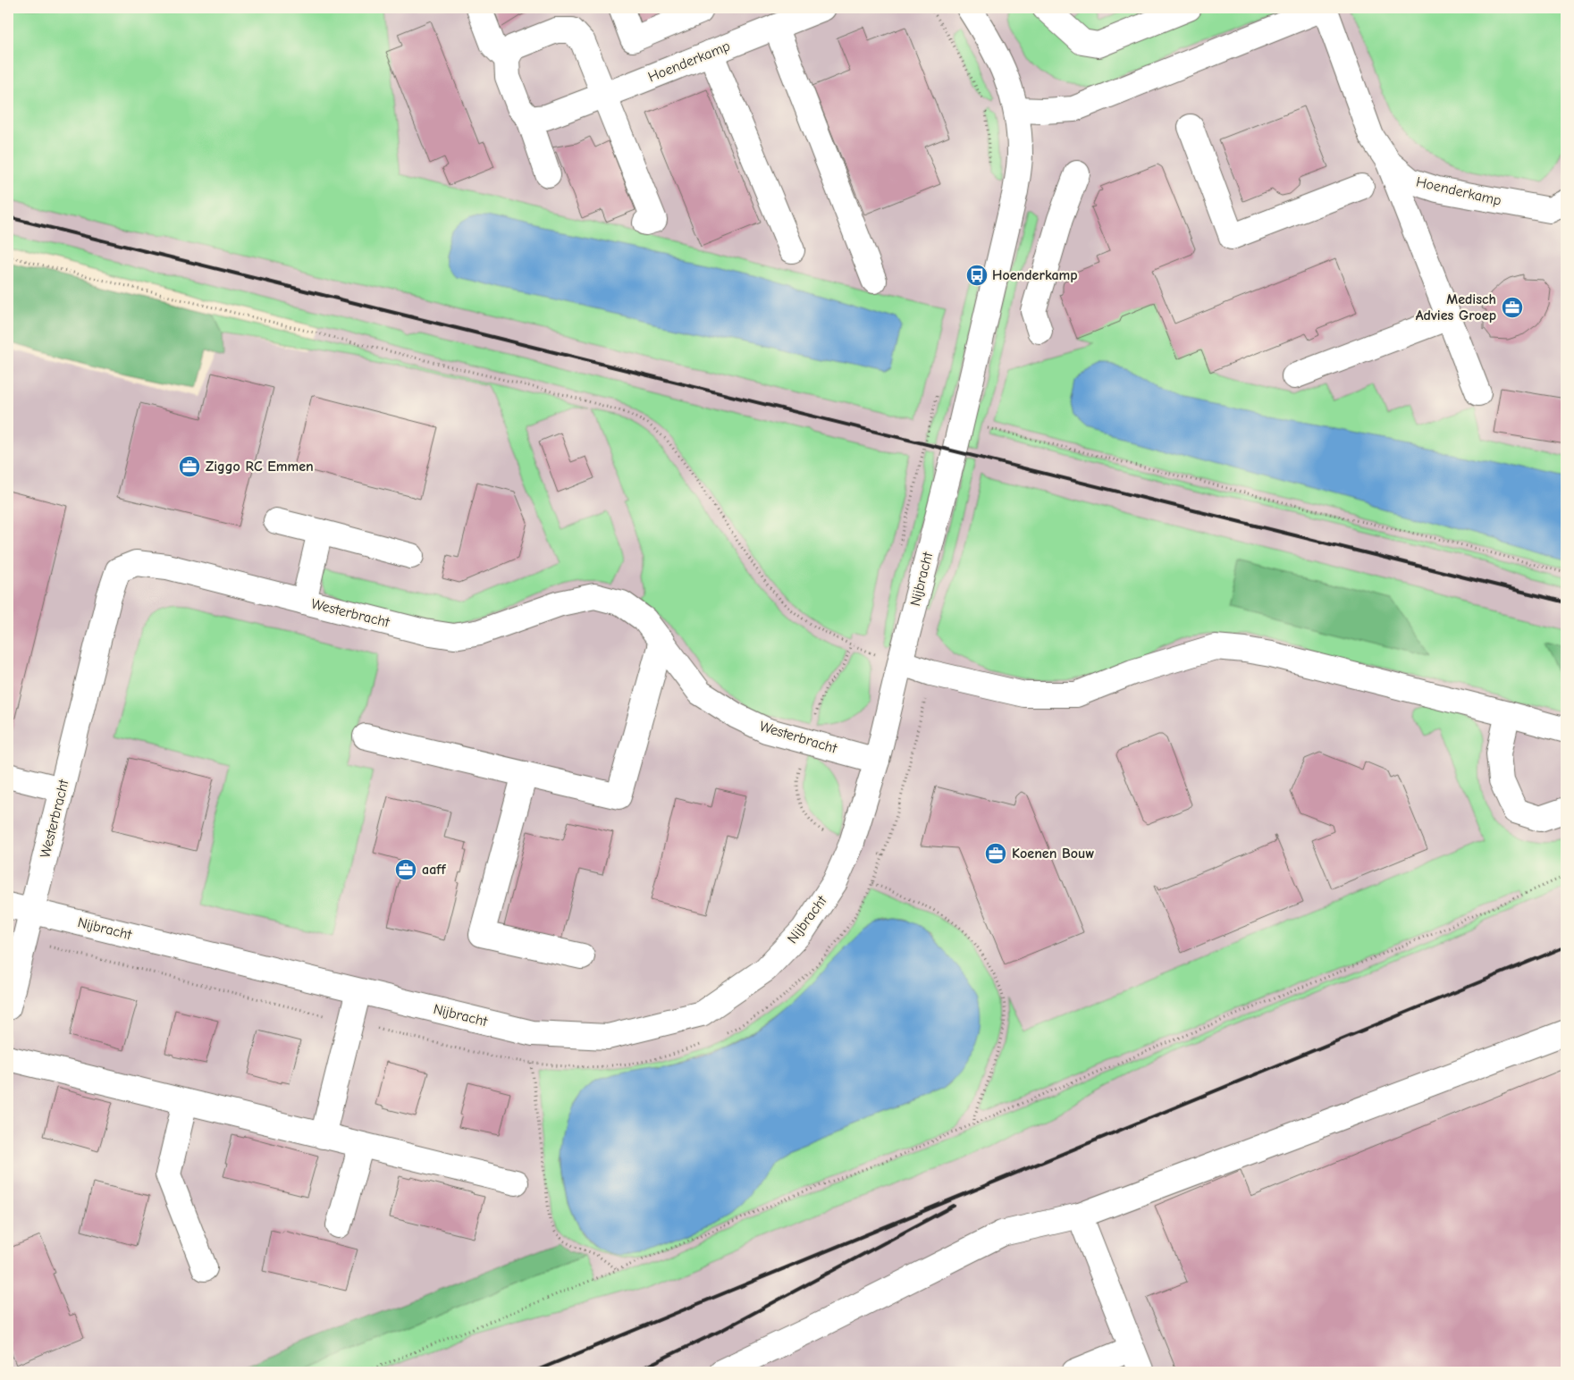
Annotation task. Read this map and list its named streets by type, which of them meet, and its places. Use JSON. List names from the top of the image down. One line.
{"streets":{"street":["Hoenderkamp","Nijbracht","Westerbracht"]},"crossings":[["Hoenderkamp","Nijbracht"],["Nijbracht","Westerbracht"]],"places":{"bus stop":["Hoenderkamp"],"office":["Medisch Advies Groep","Ziggo RC Emmen","Koenen Bouw","aaff"]}}
